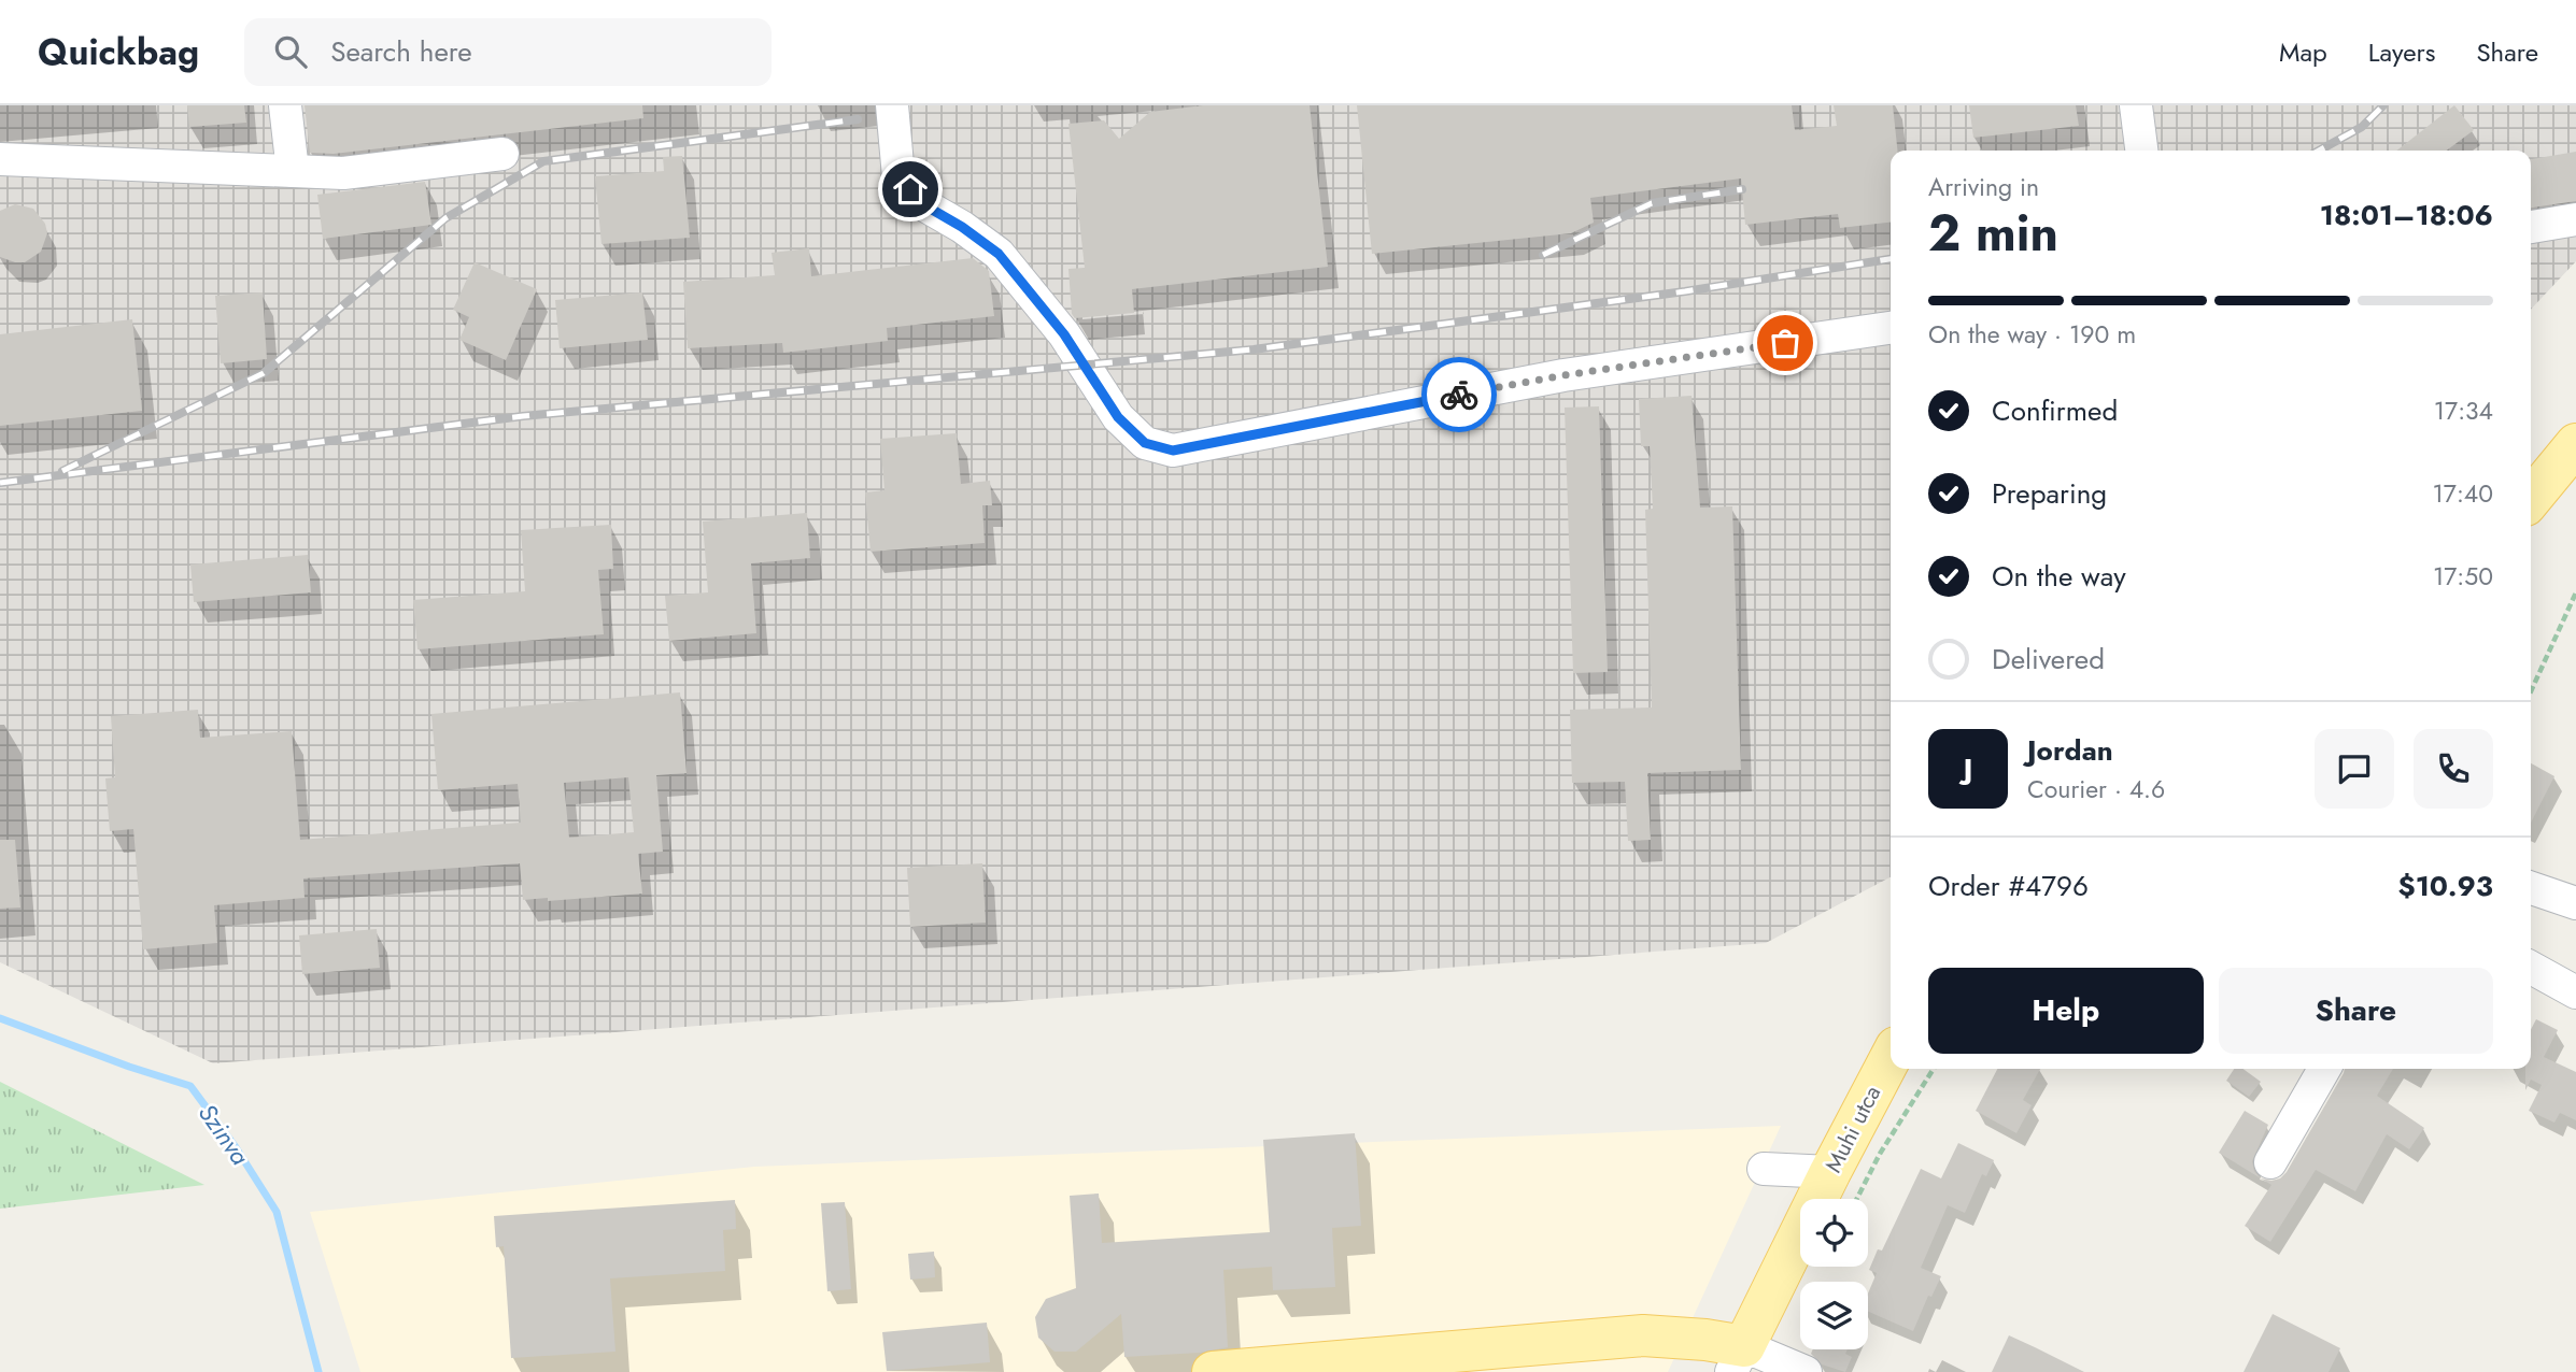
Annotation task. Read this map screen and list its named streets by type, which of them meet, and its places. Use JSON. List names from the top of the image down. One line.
{"streets":{"main road":["Muhi utca"]},"water":["Szinva"],"page":{"header":"Quickbag","search":"Search here","nav":["Map","Layers","Share"],"heading":["2 min","Arriving in","18:01–18:06"],"panel":["Jordan","Courier · 4.6","Order #4796","$10.93"],"bar":"On the way · 190 m","list":[["Confirmed","17:34"],["Preparing","17:40"],["On the way","17:50"],"Delivered"],"round":"J","buttons":["Help","Share"]}}
